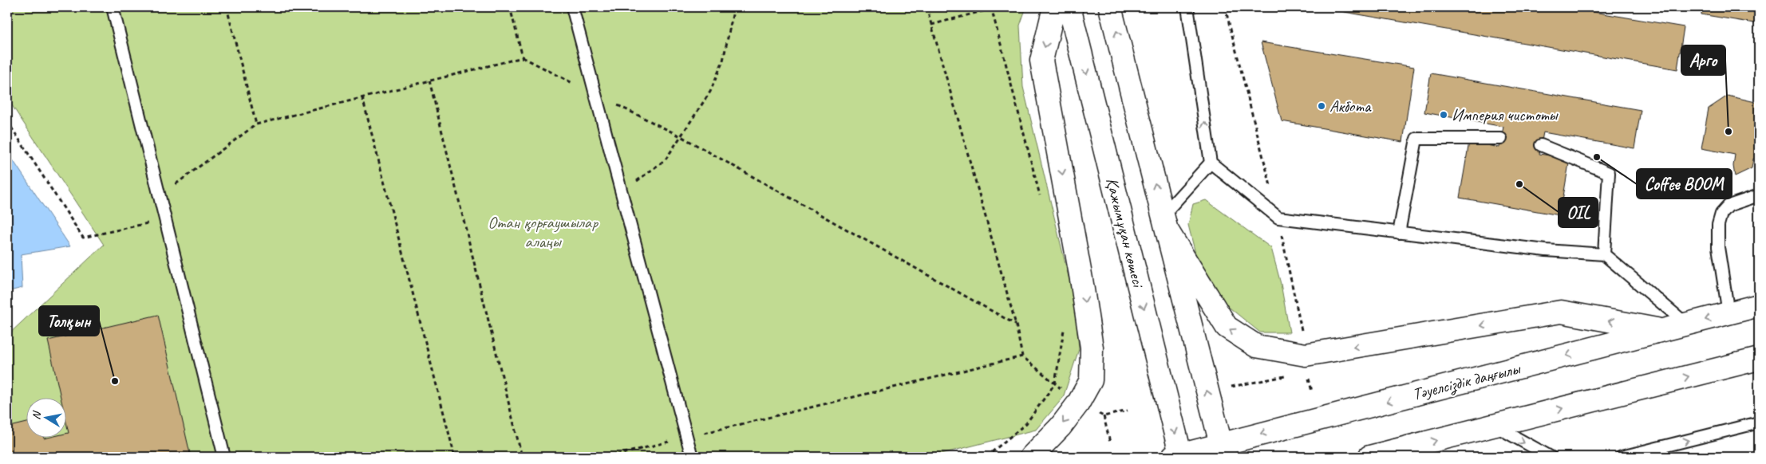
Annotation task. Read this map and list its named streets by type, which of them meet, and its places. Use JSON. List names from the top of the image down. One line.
{"streets":{"main road":["Қажымұқан көшесі","Тәуелсіздік даңғылы"]},"crossings":[["Қажымұқан көшесі","Тәуелсіздік даңғылы"]],"parks":["Отан қорғаушылар алаңы"],"places":["Акбота","Империя чистоты","Арго","Coffee BOOM","OIL","Толқын"],"north":"left"}
